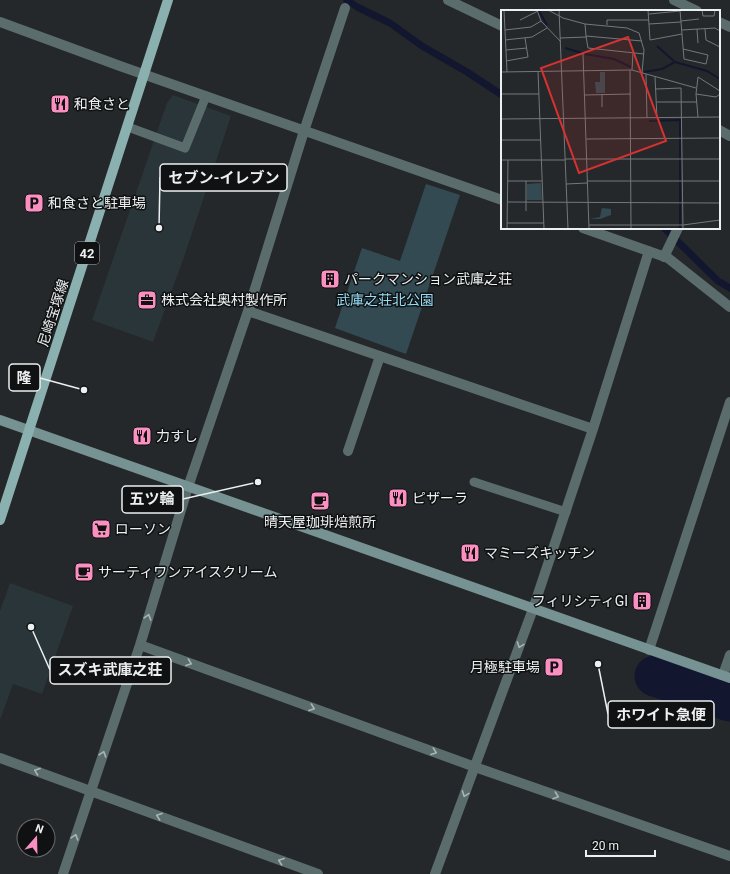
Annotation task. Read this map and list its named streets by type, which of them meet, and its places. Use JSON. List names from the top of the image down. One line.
{"streets":{"main road":["42","尼崎宝塚線"]},"parks":["武庫之荘北公園"],"places":{"restaurant":["和食さと","力すし","ピザーラ","マミーズキッチン"],"parking":["和食さと駐車場","月極駐車場"],"other":["セブン-イレブン","隆","五ツ輪","スズキ武庫之荘","ホワイト急便"],"building":["パークマンション武庫之荘","フィリシティGI"],"office":["株式会社奥村製作所"],"cafe":["晴天屋珈琲焙煎所","サーティワンアイスクリーム"],"supermarket":["ローソン"]},"scale_bar":"20 m","north":"top"}
